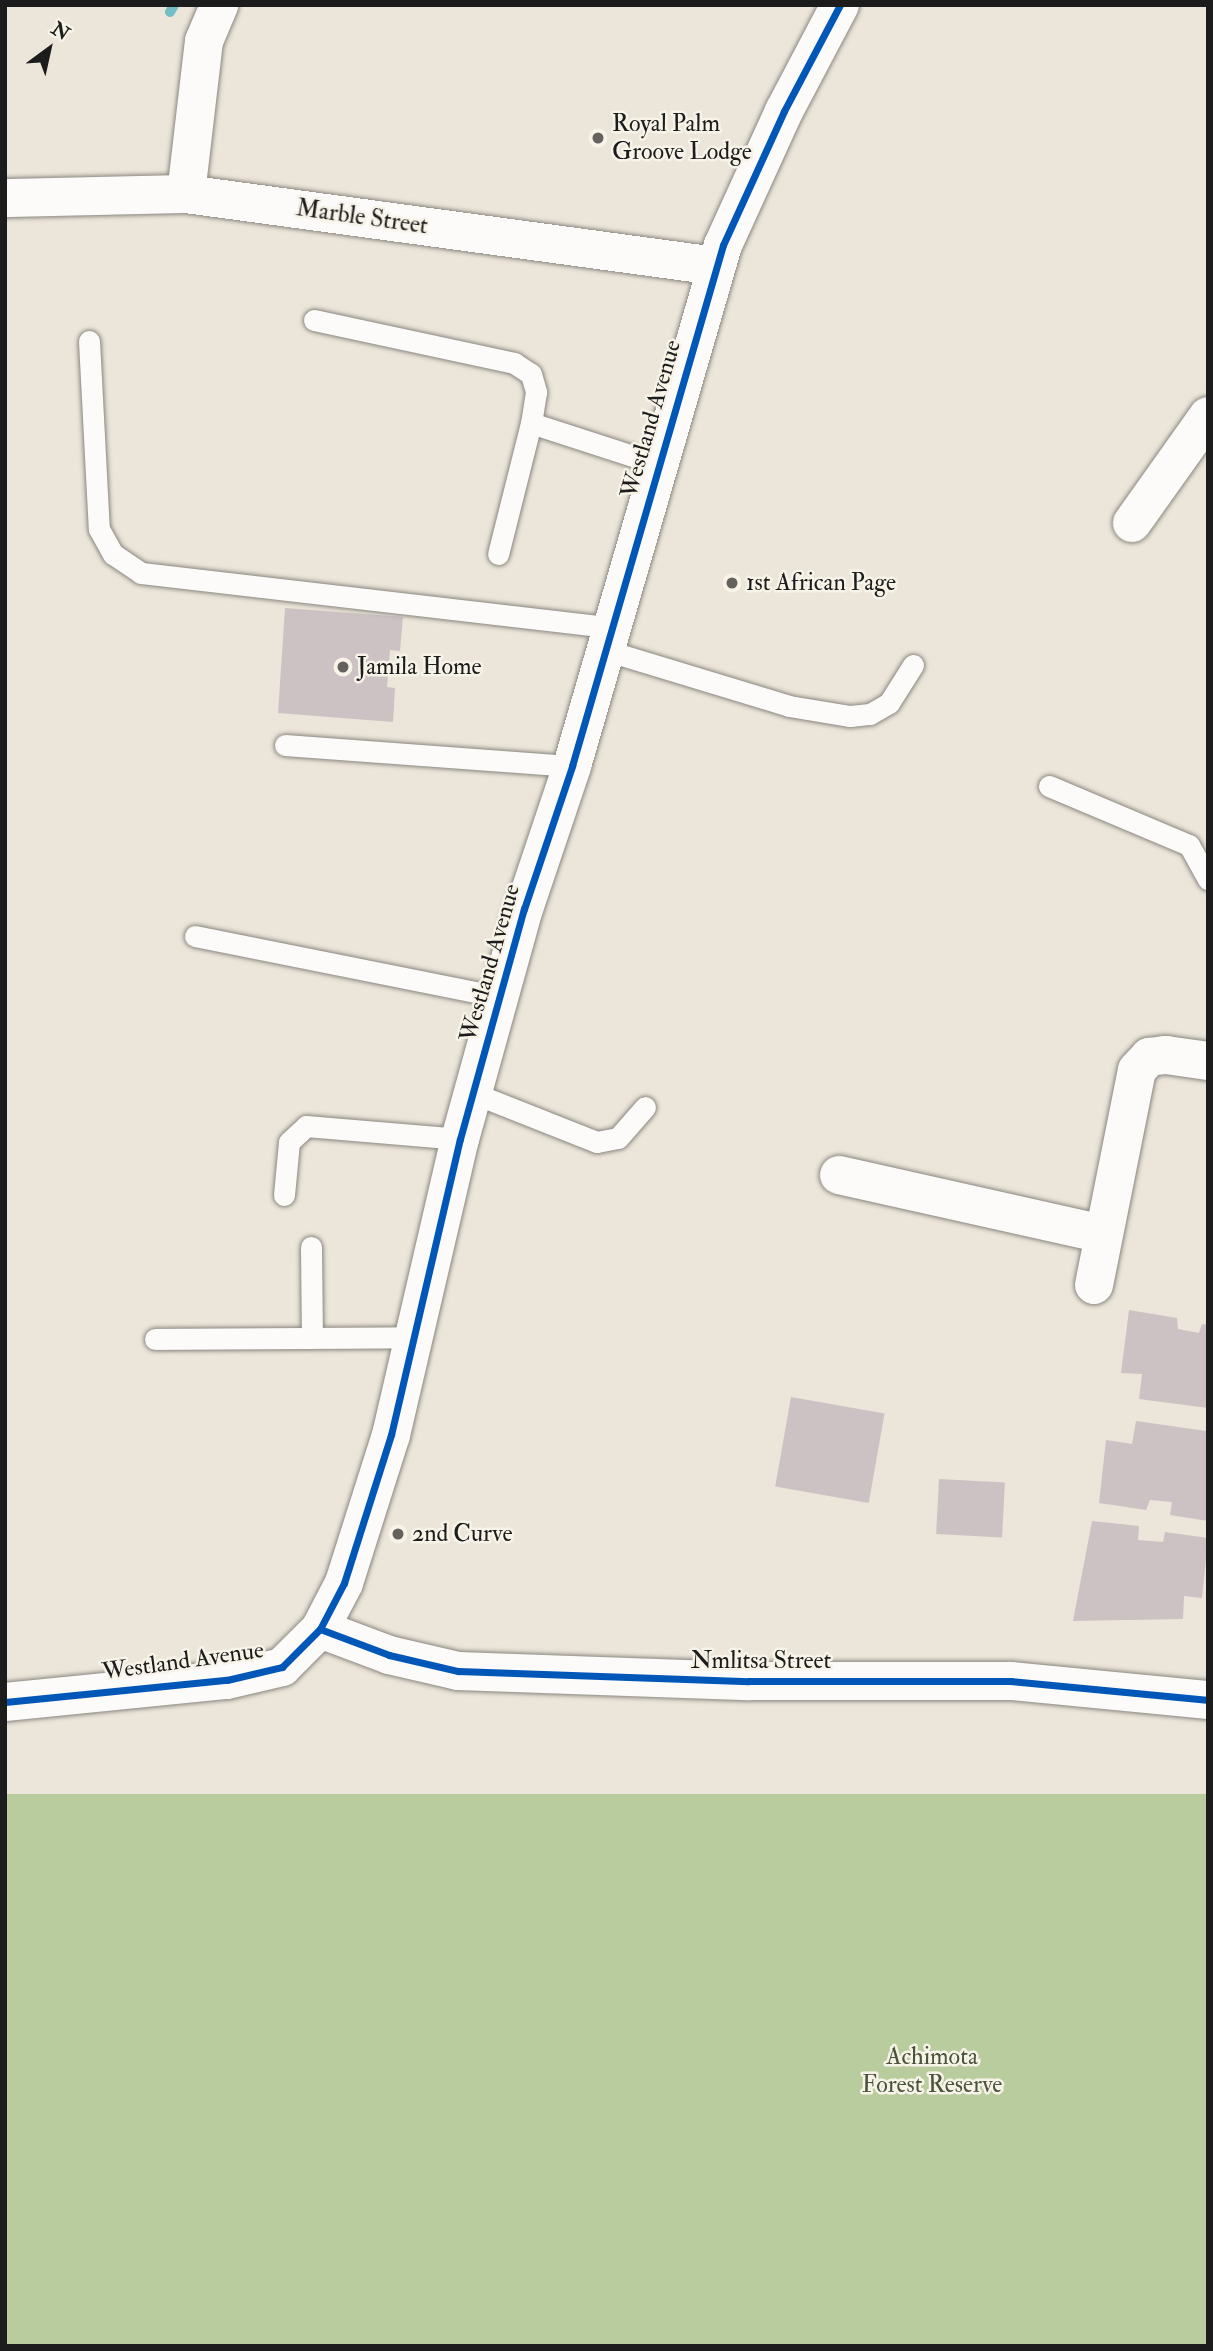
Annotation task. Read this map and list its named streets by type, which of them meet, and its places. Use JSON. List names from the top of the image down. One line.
{"streets":{"street":["Marble Street","Westland Avenue","Nmlitsa Street"]},"crossings":[["Marble Street","Westland Avenue"],["Westland Avenue","Nmlitsa Street"]],"parks":["Achimota Forest Reserve"],"places":["Royal Palm Groove Lodge","1st African Page","Jamila Home","2nd Curve"],"north":"top right"}
